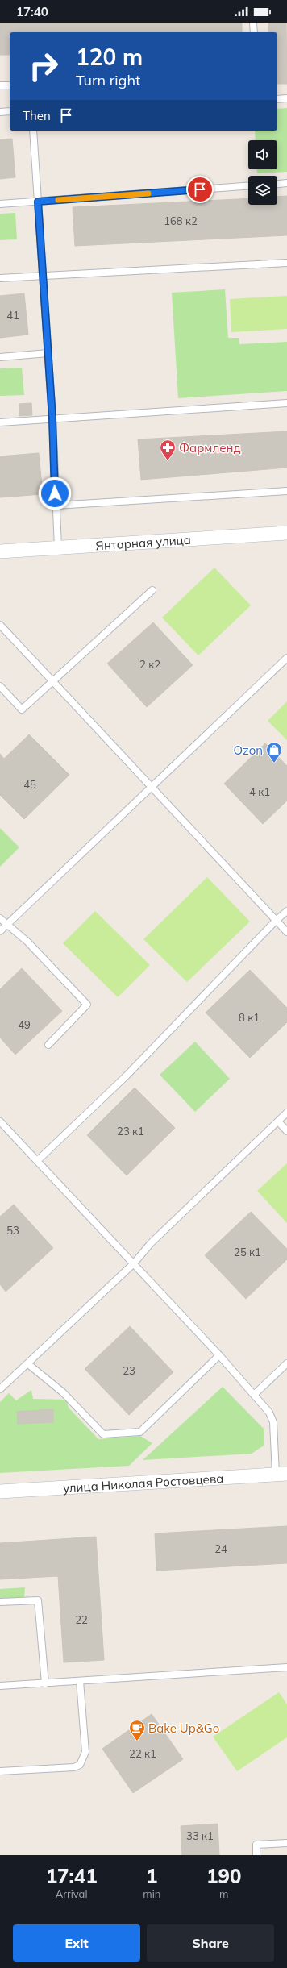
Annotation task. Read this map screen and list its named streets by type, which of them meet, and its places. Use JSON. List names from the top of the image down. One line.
{"streets":{"street":["Янтарная улица","улица Николая Ростовцева"]},"places":{"pharmacy":["Фармленд"],"shop":["Ozon"],"cafe":["Bake Up&Go"]},"house_numbers":["168 к2","41","2 к2","45","4 к1","8 к1","49","23 к1","53","25 к1","23","24","22","22 к1","33 к1"],"page":{"status":"17:40","turn":["120 m","Turn right"],"then":"Then","eta":["17:41","Arrival","1","min","190","m"],"buttons":["Exit","Share"]}}
